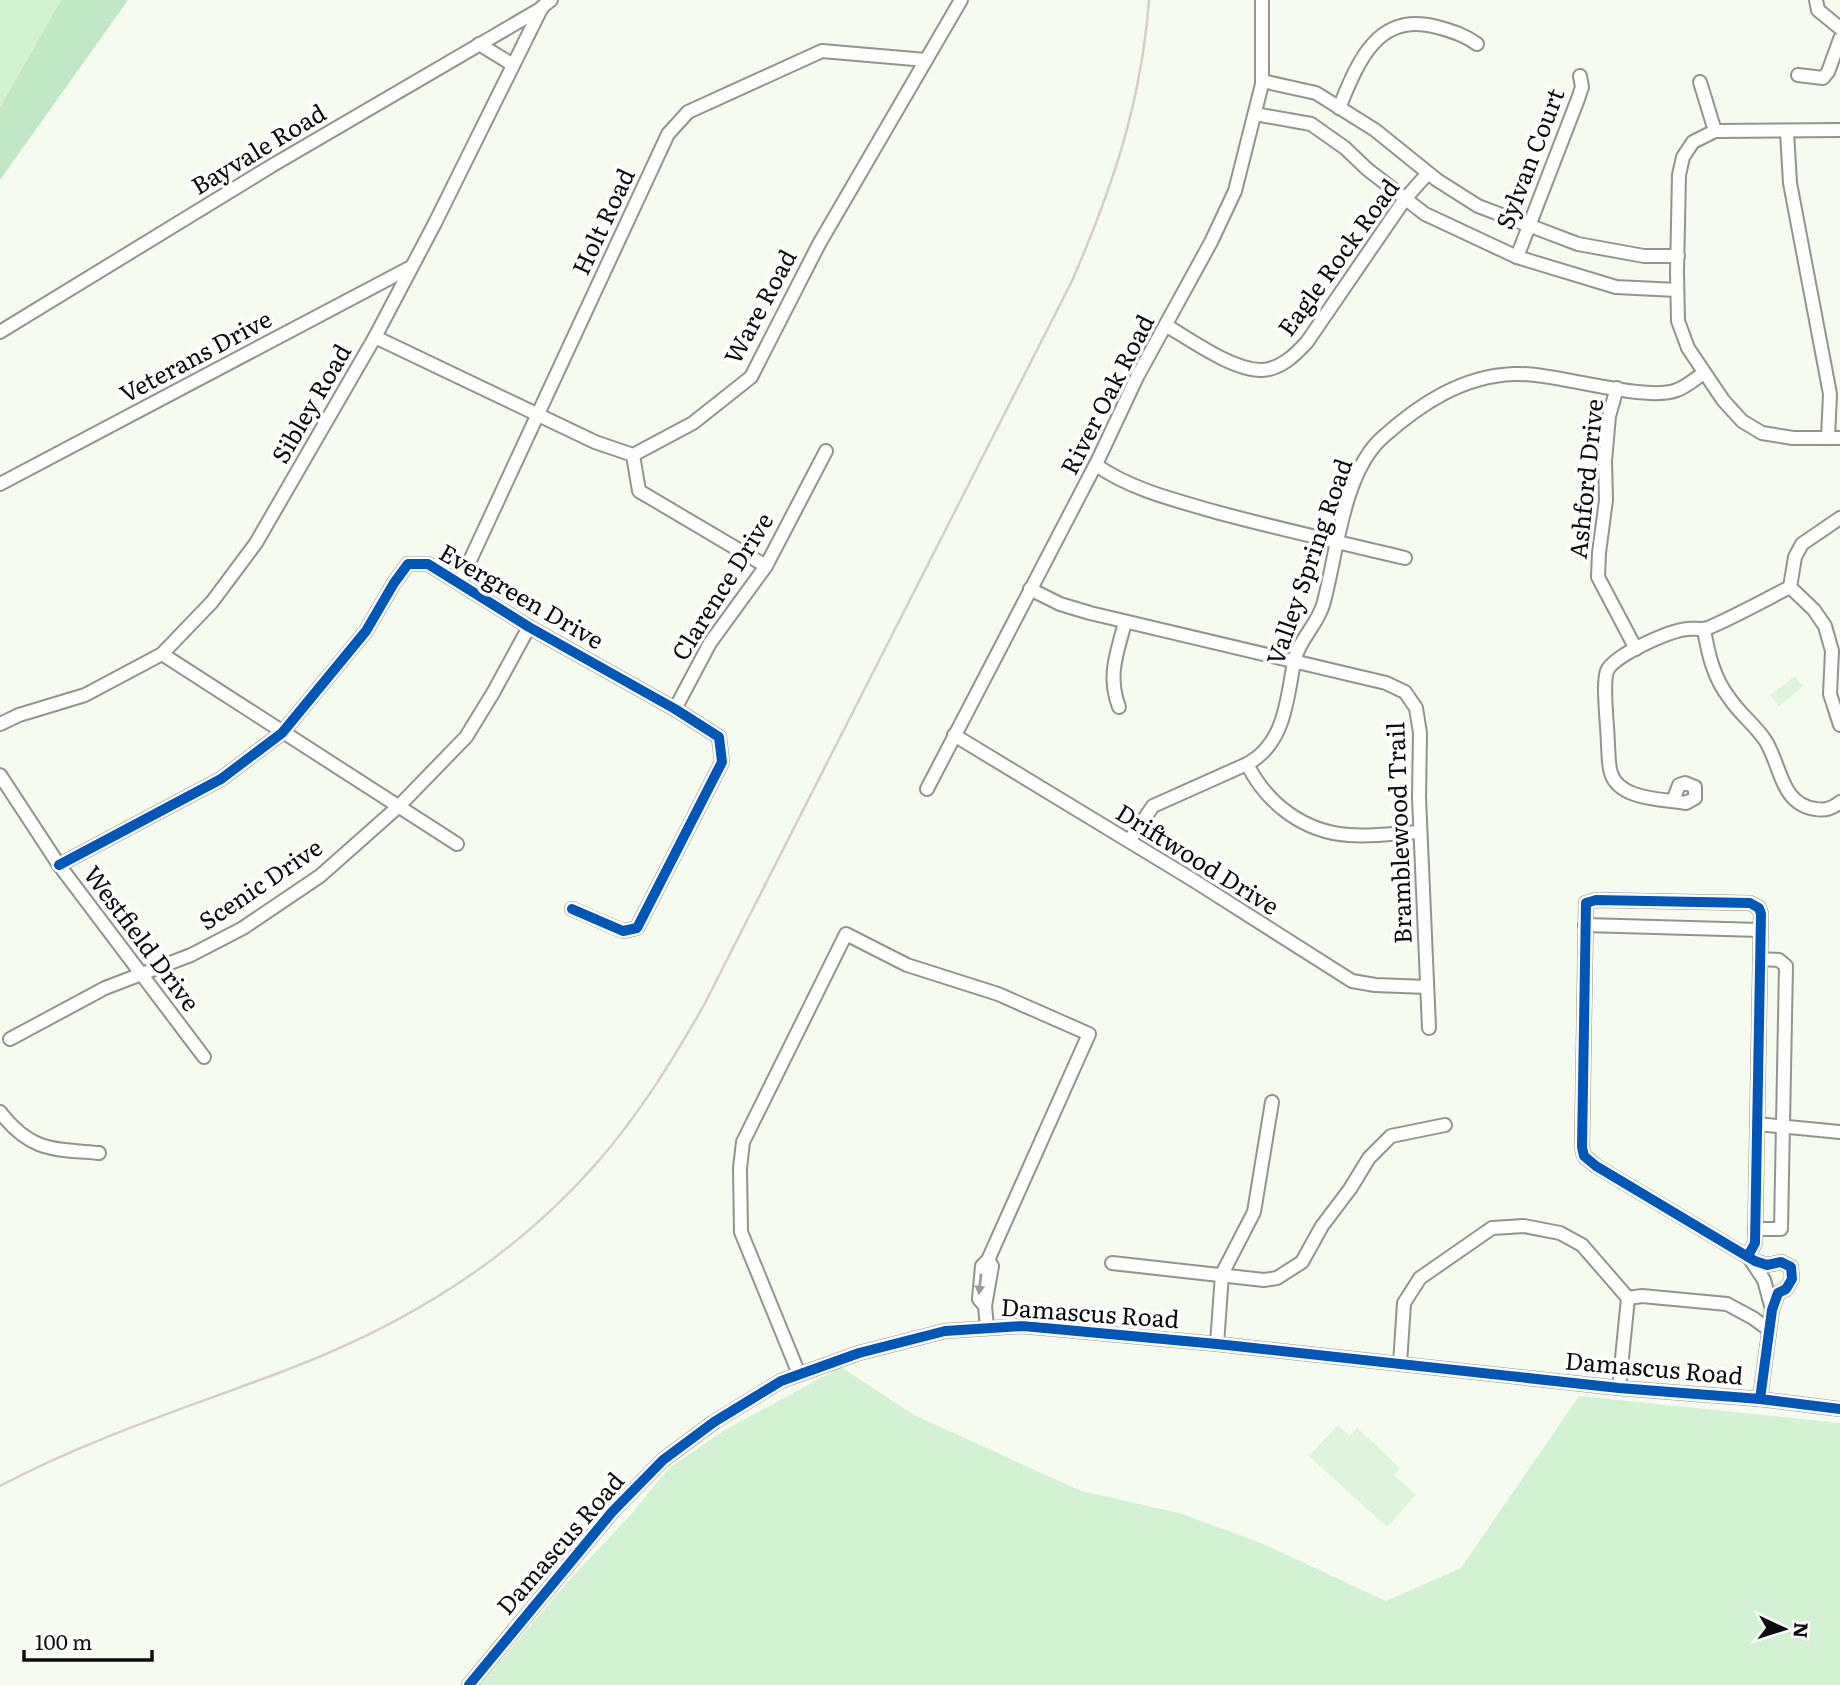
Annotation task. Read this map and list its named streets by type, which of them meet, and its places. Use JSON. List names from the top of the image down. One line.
{"streets":{"street":["Bayvale Road","Sylvan Court","Holt Road","Eagle Rock Road","Ware Road","Veterans Drive","River Oak Road","Sibley Road","Ashford Drive","Valley Spring Road","Clarence Drive","Evergreen Drive","Bramblewood Trail","Driftwood Drive","Scenic Drive","Westfield Drive","Damascus Road"]},"crossings":[["Bayvale Road","Sibley Road"],["Holt Road","Ware Road"],["Holt Road","Evergreen Drive"],["Eagle Rock Road","River Oak Road"],["Veterans Drive","Sibley Road"],["River Oak Road","Bramblewood Trail"],["River Oak Road","Driftwood Drive"],["Ashford Drive","Valley Spring Road"],["Valley Spring Road","Bramblewood Trail"],["Valley Spring Road","Driftwood Drive"],["Clarence Drive","Evergreen Drive"],["Evergreen Drive","Scenic Drive"],["Evergreen Drive","Westfield Drive"],["Bramblewood Trail","Driftwood Drive"],["Scenic Drive","Westfield Drive"]],"scale_bar":"100 m","north":"right"}
